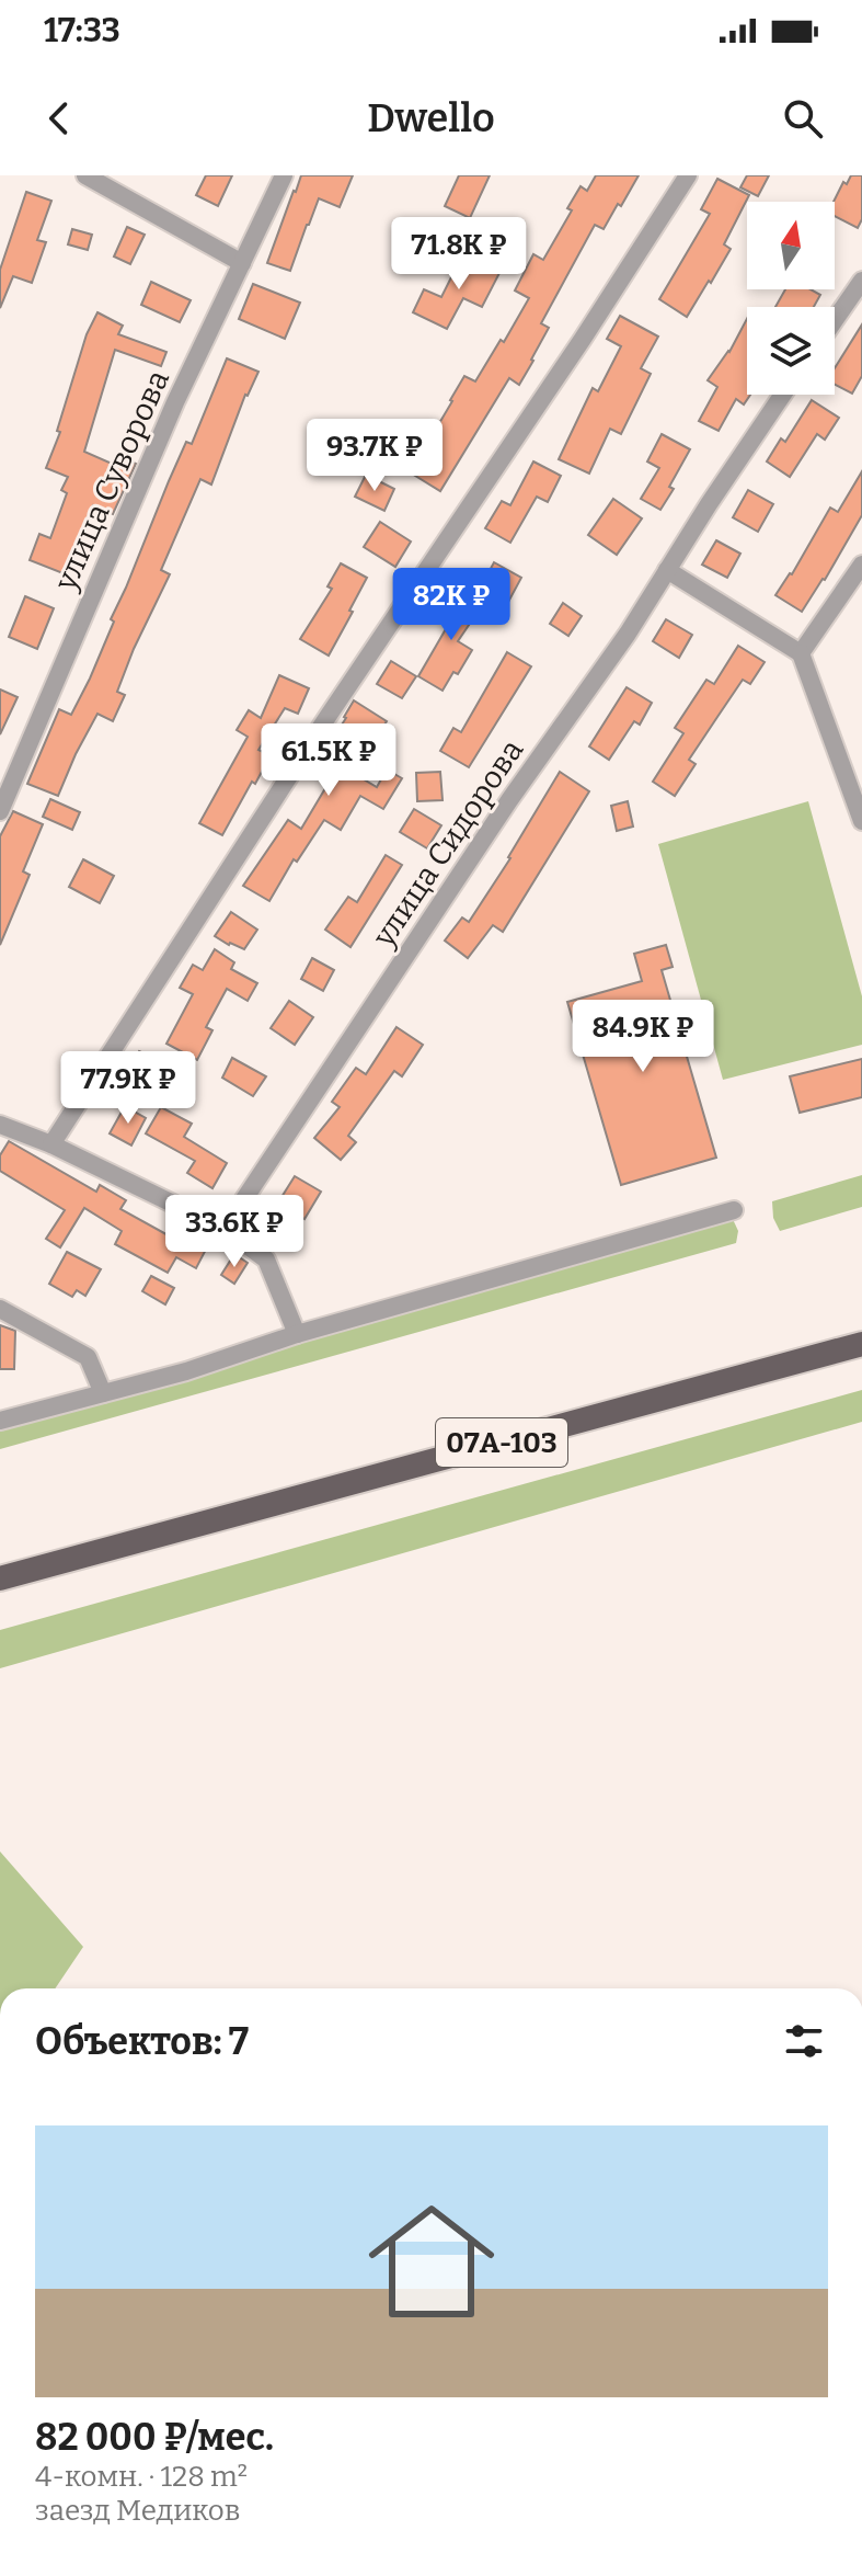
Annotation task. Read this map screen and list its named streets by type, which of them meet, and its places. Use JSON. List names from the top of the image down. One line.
{"streets":{"main road":["07А-103"],"street":["улица Суворова","улица Сидорова"]},"north":"top","page":{"status":"17:33","header":"Dwello","price":["71.8K ₽","93.7K ₽","82K ₽","61.5K ₽","84.9K ₽","77.9K ₽","33.6K ₽"],"heading":"Объектов: 7","list":[{"name":"82 000 ₽/мес.","note":"4-комн. · 128 m² · заезд Медиков"}]}}
